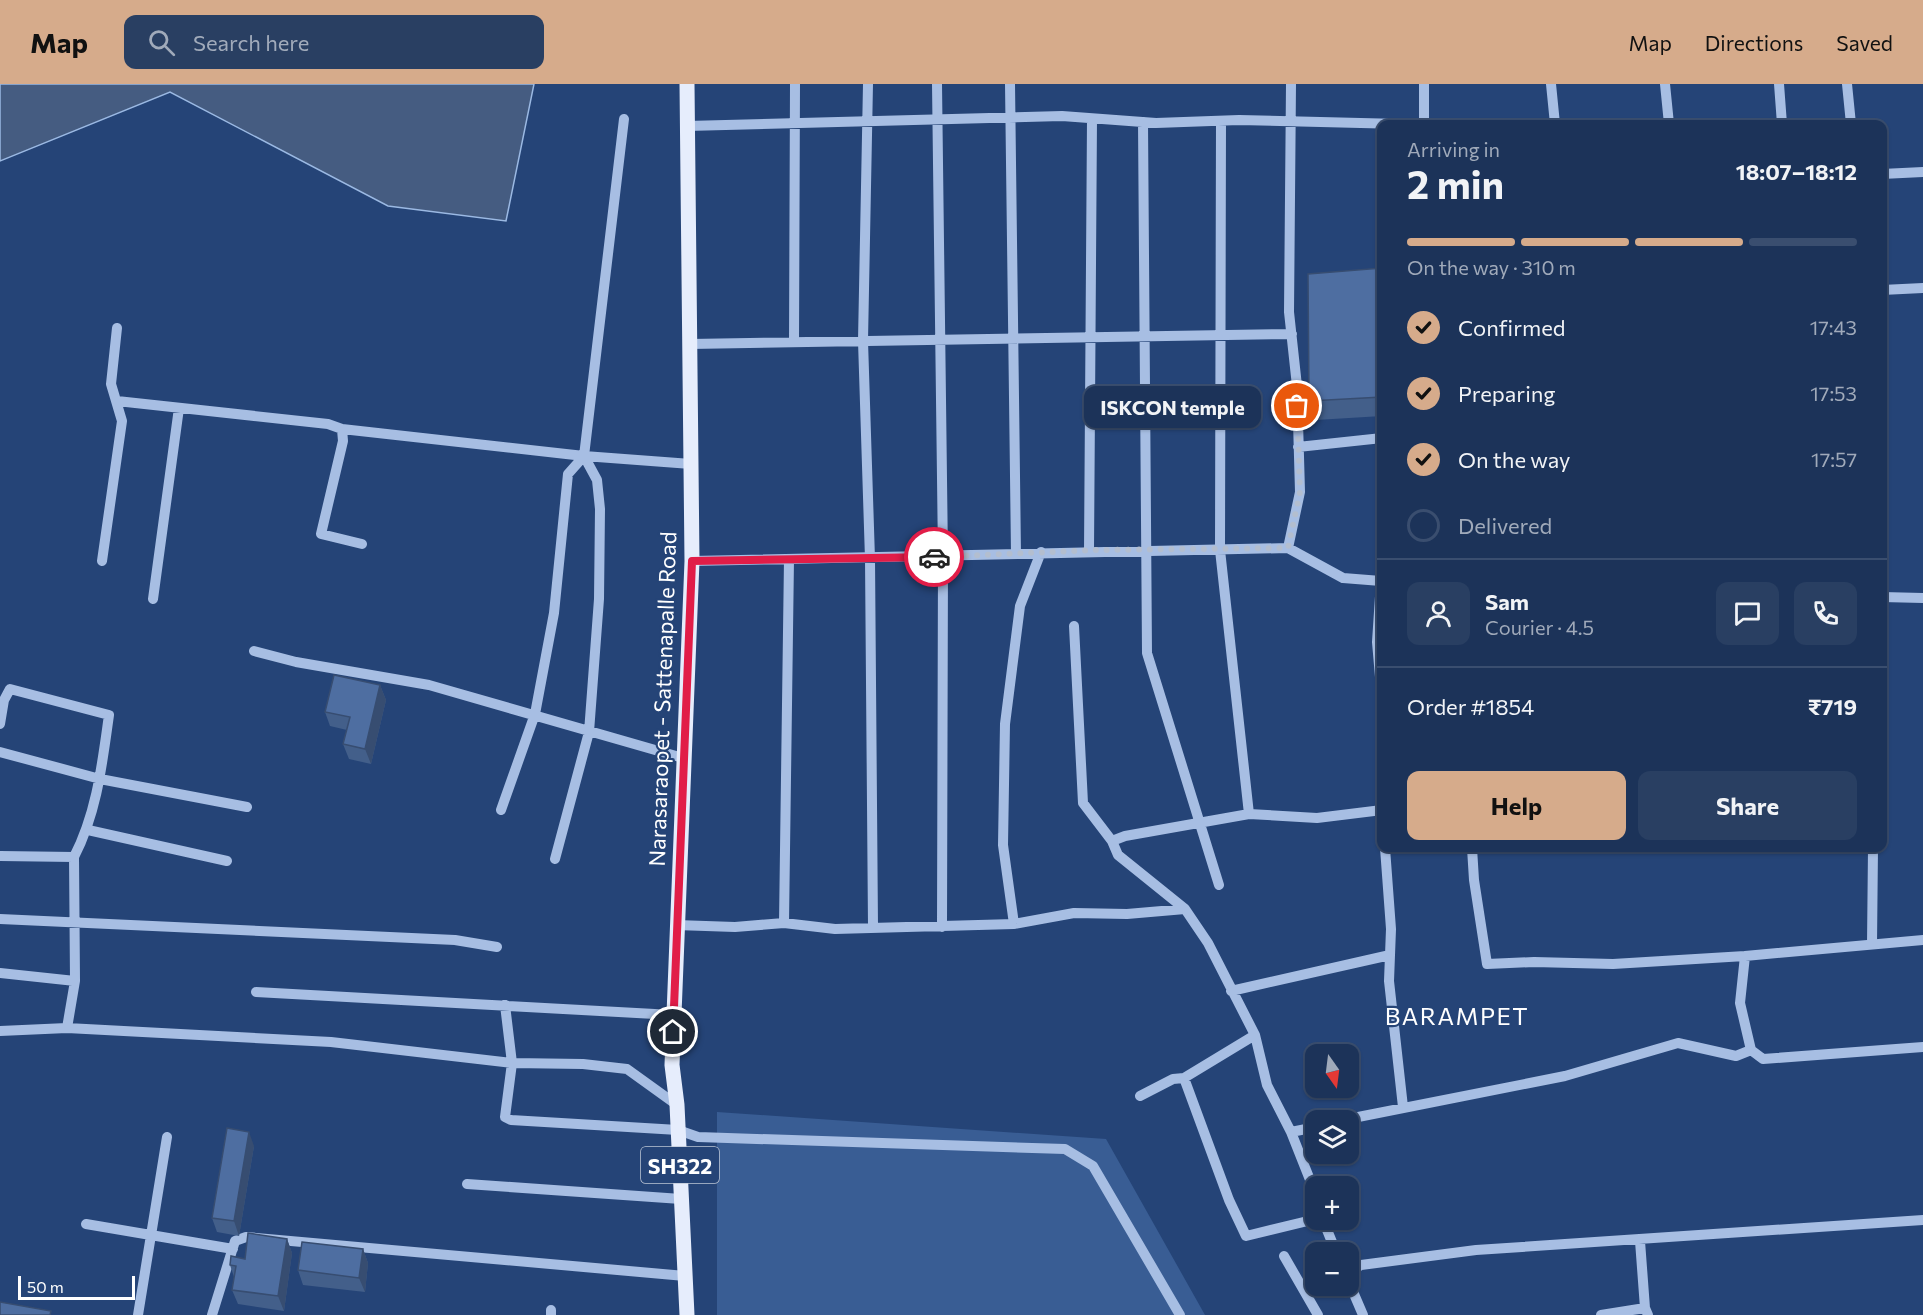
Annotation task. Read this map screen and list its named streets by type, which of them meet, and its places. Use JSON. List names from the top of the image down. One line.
{"streets":{"main road":["Narasaraopet - Sattenapalle Road","SH322"]},"districts":["BARAMPET"],"places":["ISKCON temple"],"scale_bar":"50 m","north":"bottom","page":{"header":"Map","search":"Search here","nav":["Map","Directions","Saved"],"heading":["2 min","Arriving in","18:07–18:12"],"panel":["Sam","Courier · 4.5","Order #1854","₹719"],"bar":"On the way · 310 m","list":[["Confirmed","17:43"],["Preparing","17:53"],["On the way","17:57"],"Delivered"],"bubble":"ISKCON temple","buttons":["Help","Share"],"map_buttons":["+","−"],"scale":"50 m"}}
